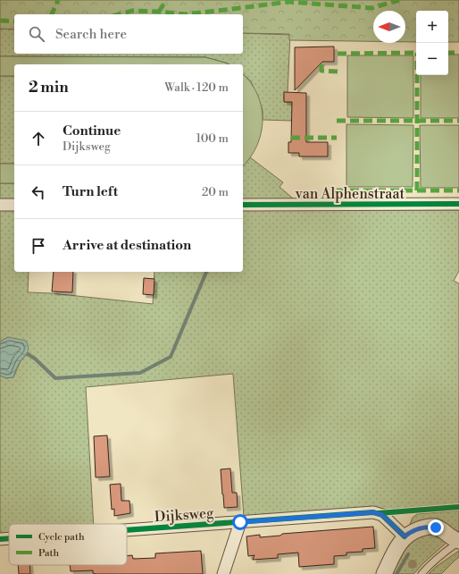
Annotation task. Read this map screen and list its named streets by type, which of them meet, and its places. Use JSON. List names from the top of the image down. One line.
{"streets":{"street":["van Alphenstraat","Dijksweg"]},"legend":["Cycle path","Path"],"north":"left","page":{"map_buttons":["+","−"],"search":"Search here","heading":["2 min","Walk · 120 m"],"list":[["Continue","Dijksweg","100 m"],["Turn left","20 m"],"Arrive at destination"]}}
